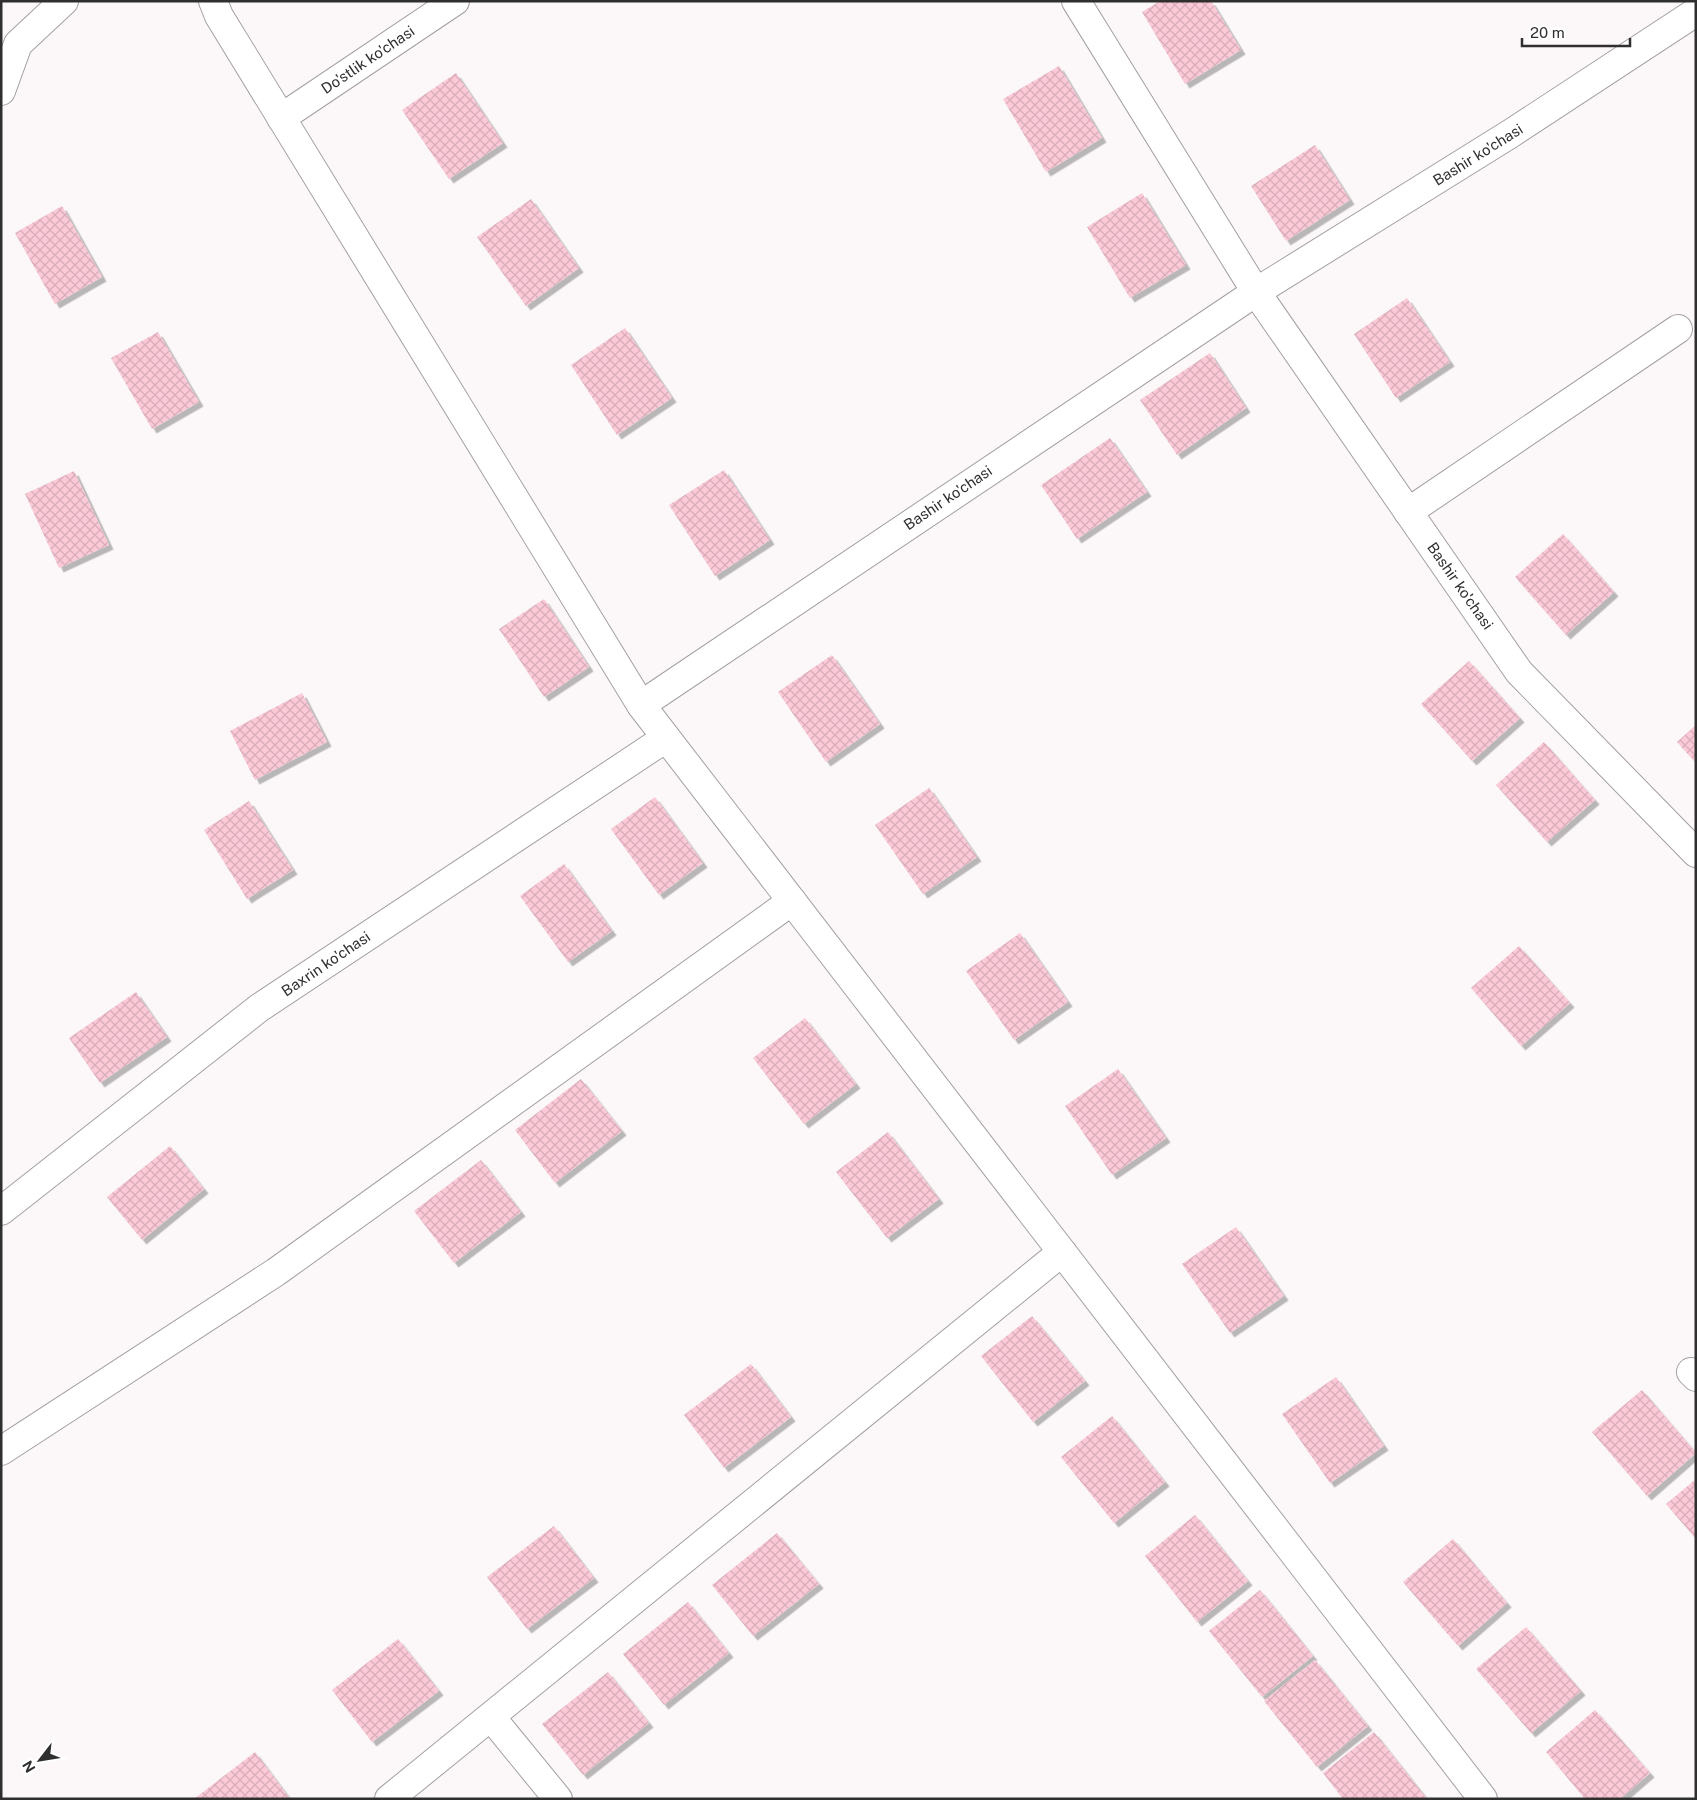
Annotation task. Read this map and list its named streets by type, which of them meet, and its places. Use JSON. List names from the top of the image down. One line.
{"streets":{"street":["Do'stlik ko'chasi","Bashir ko'chasi","Baxrin ko'chasi"]},"scale_bar":"20 m","north":"bottom left"}
